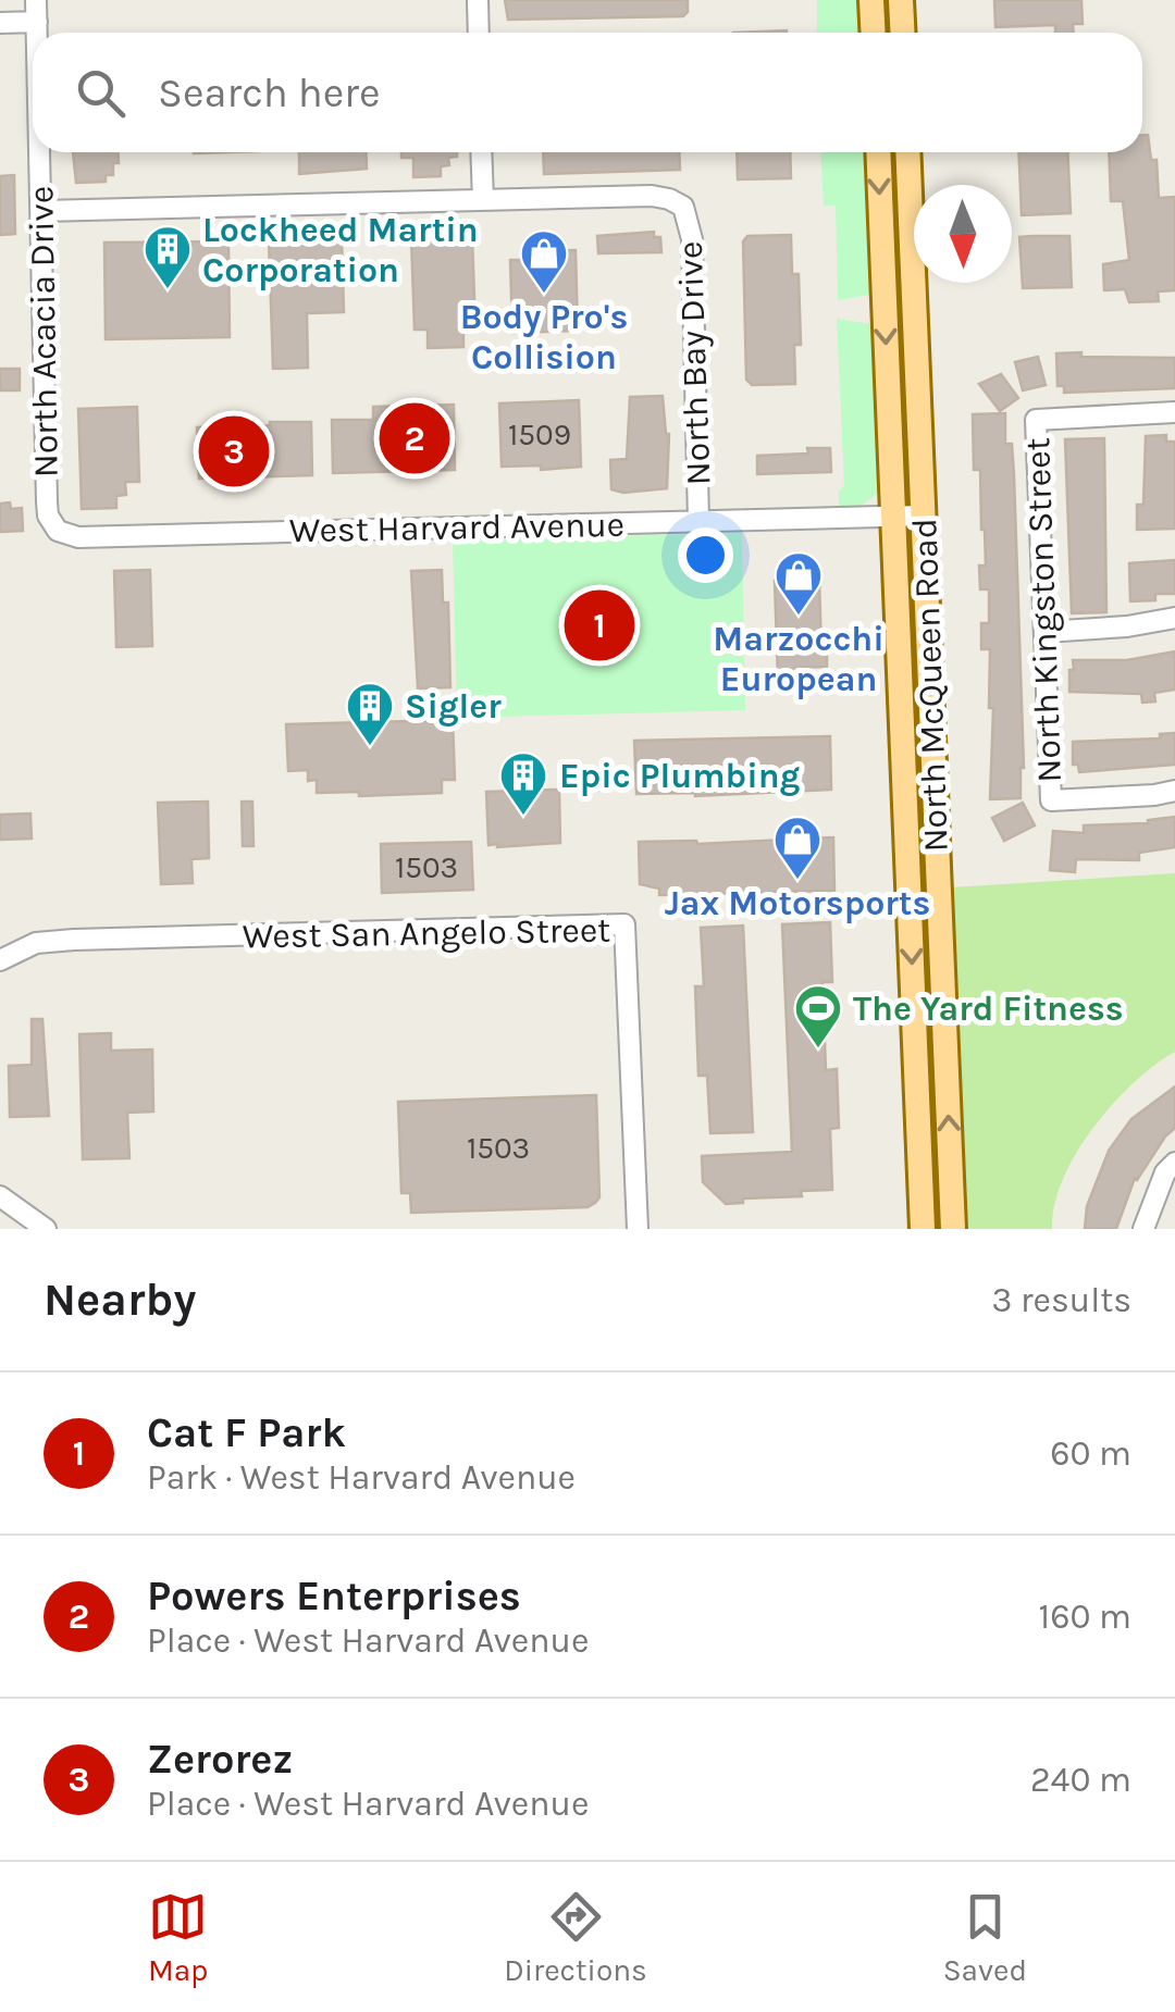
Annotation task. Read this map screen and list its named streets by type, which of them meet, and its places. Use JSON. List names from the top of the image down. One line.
{"streets":{"main road":["North McQueen Road"],"street":["North Acacia Drive","North Bay Drive","West Harvard Avenue","North Kingston Street","West San Angelo Street"]},"crossings":[["North Acacia Drive","West Harvard Avenue"],["North Bay Drive","West Harvard Avenue"],["West Harvard Avenue","North McQueen Road"]],"places":{"building":["Lockheed Martin Corporation","Sigler","Epic Plumbing"],"shop":["Body Pro's Collision","Marzocchi European","Jax Motorsports"],"sports":["The Yard Fitness"]},"house_numbers":["1509","1503","1503"],"north":"bottom","page":{"search":"Search here","pins":["2","3","1"],"heading":["Nearby","3 results"],"list":[{"mark":"1","name":"Cat F Park","note":"Park · West Harvard Avenue","value":"60 m"},{"mark":"2","name":"Powers Enterprises","note":"Place · West Harvard Avenue","value":"160 m"},{"mark":"3","name":"Zerorez","note":"Place · West Harvard Avenue","value":"240 m"}],"nav":["Map","Directions","Saved"]}}
